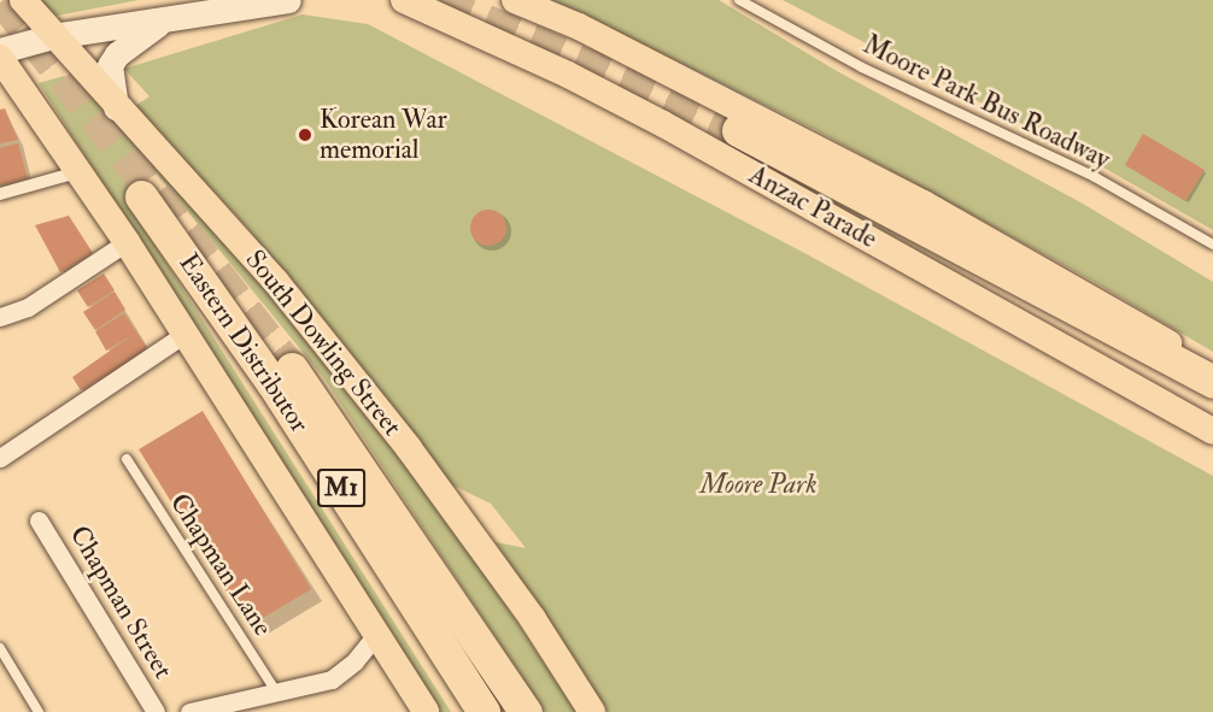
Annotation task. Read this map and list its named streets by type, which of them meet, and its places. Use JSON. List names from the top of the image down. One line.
{"streets":{"highway":["Eastern Distributor","M1"],"main road":["Anzac Parade","South Dowling Street"],"street":["Chapman Street"],"lane":["Moore Park Bus Roadway","Chapman Lane"]},"parks":["Moore Park"],"places":["Korean War memorial"]}
